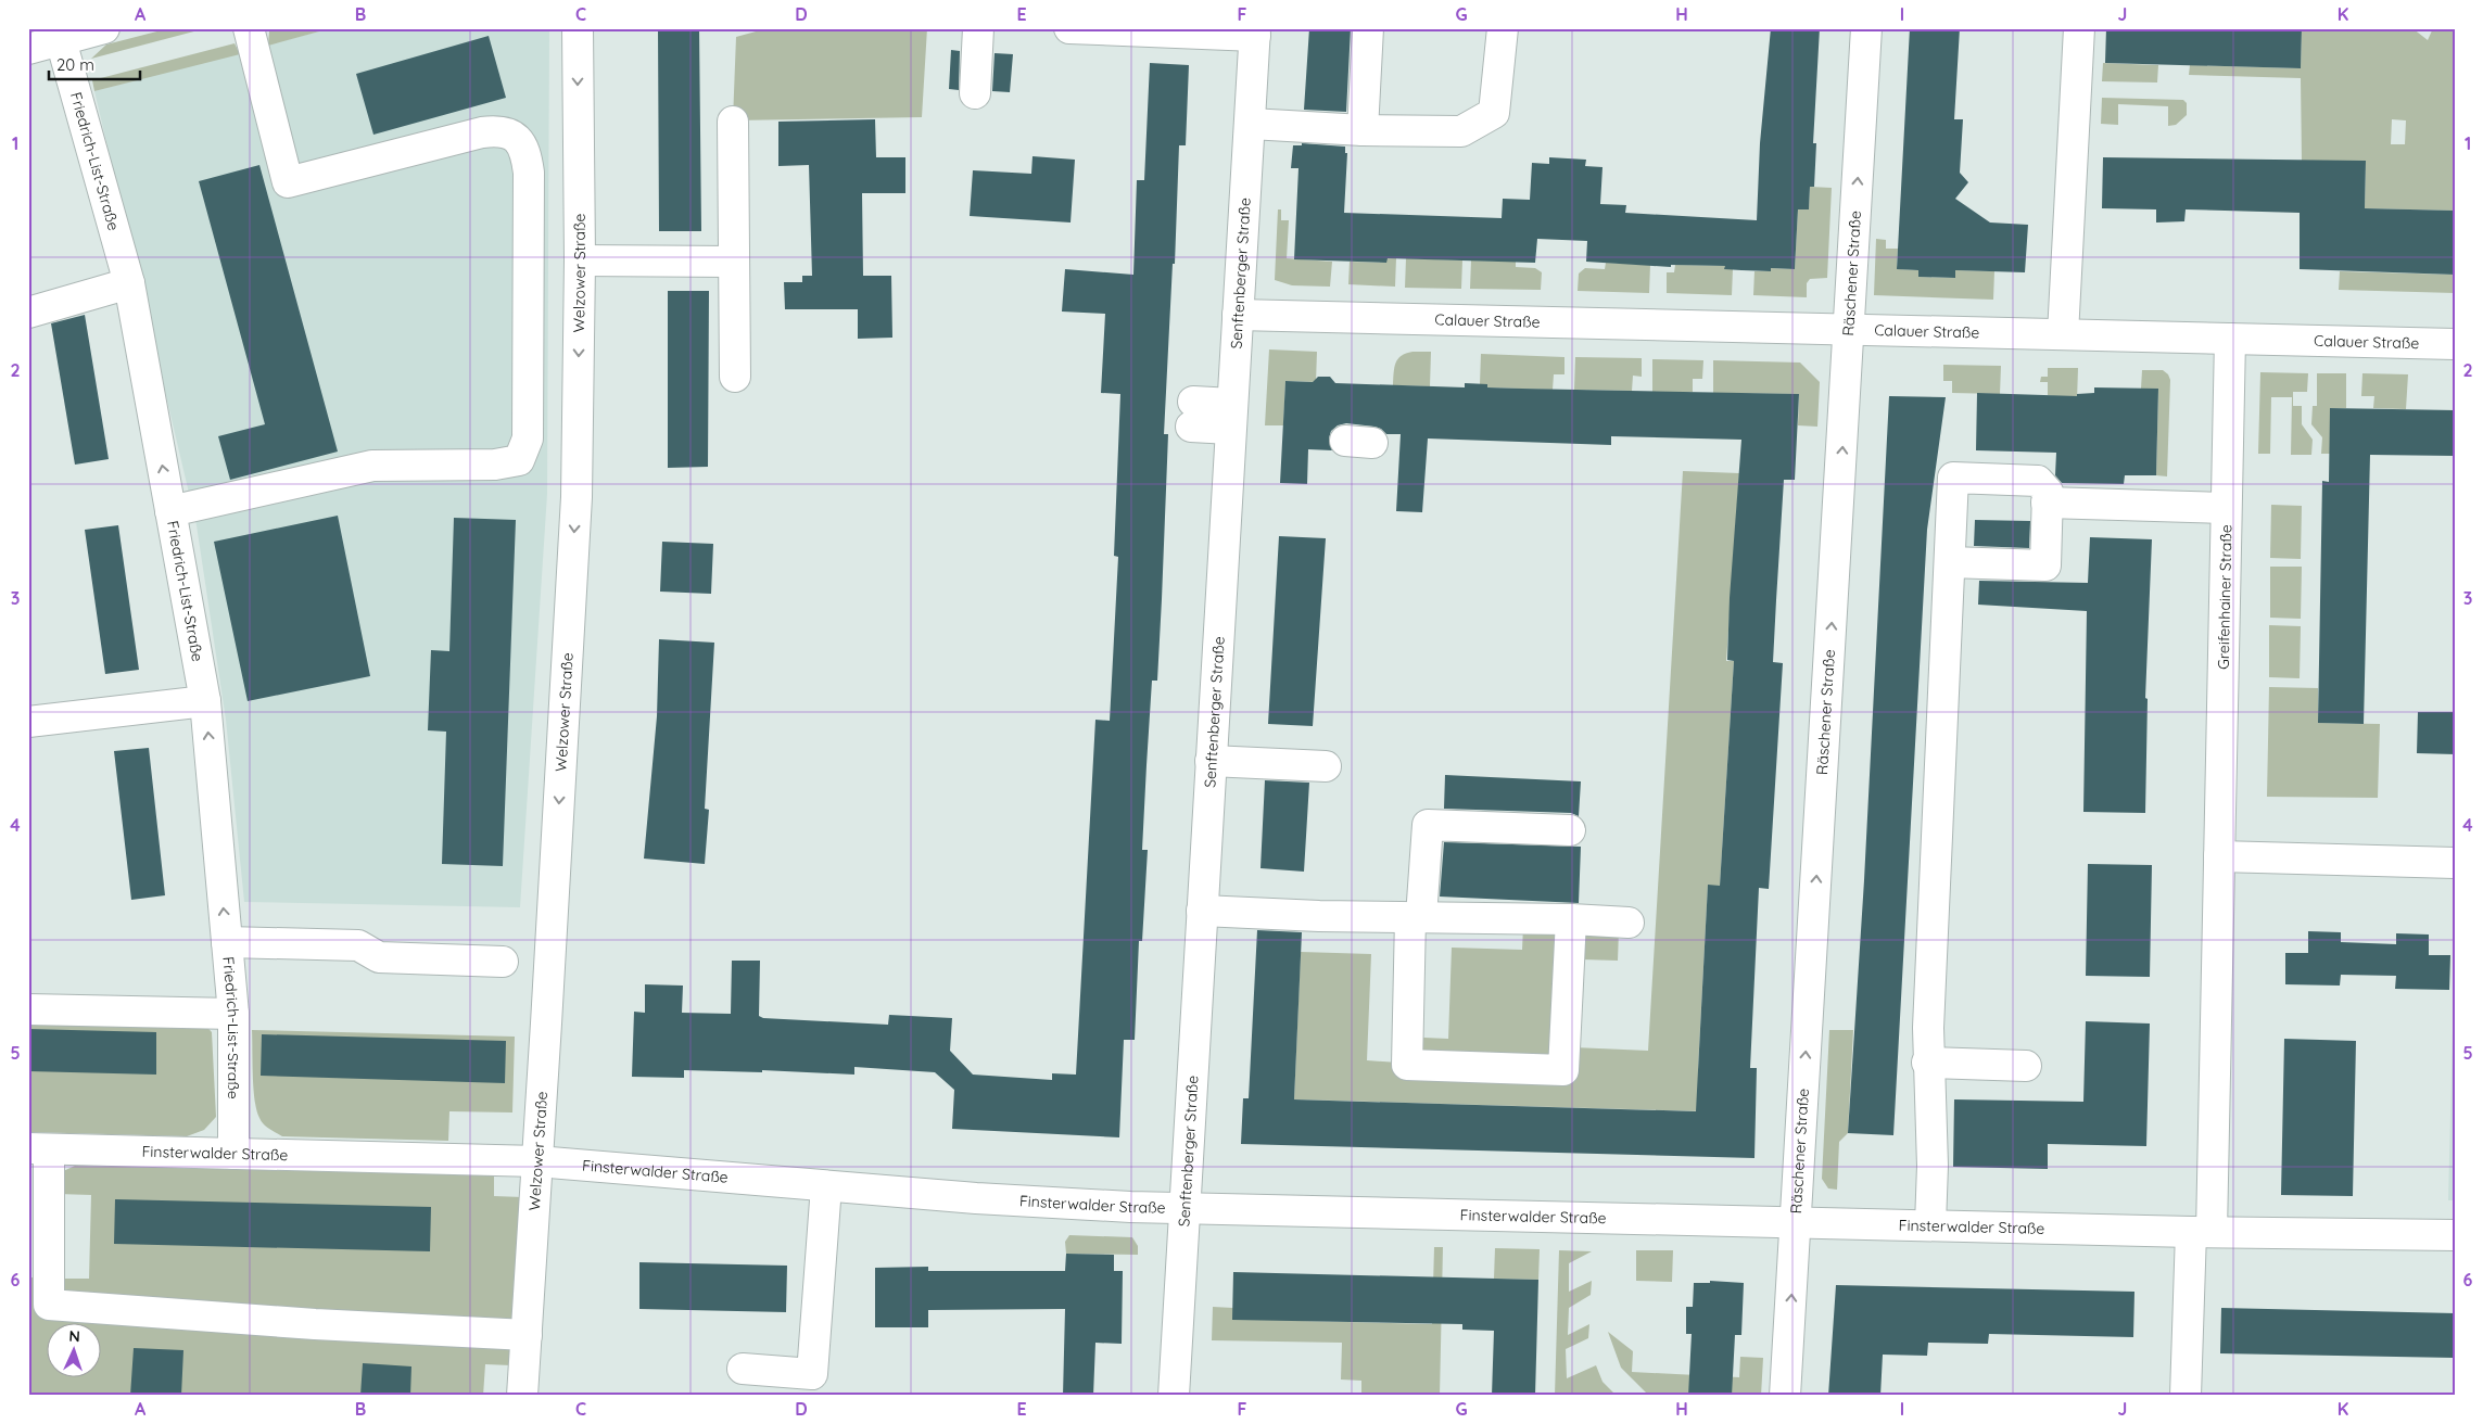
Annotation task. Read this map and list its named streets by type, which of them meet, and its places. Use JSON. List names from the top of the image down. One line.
{"streets":{"street":["Friedrich-List-Straße","Welzower Straße","Senftenberger Straße","Räschener Straße","Calauer Straße","Greifenhainer Straße","Finsterwalder Straße"]},"crossings":[["Friedrich-List-Straße","Finsterwalder Straße"],["Welzower Straße","Finsterwalder Straße"],["Senftenberger Straße","Calauer Straße"],["Senftenberger Straße","Finsterwalder Straße"],["Räschener Straße","Calauer Straße"],["Räschener Straße","Finsterwalder Straße"],["Calauer Straße","Greifenhainer Straße"],["Greifenhainer Straße","Finsterwalder Straße"]],"one_way":["Friedrich-List-Straße","Welzower Straße"],"scale_bar":"20 m","north":"top","grid":{"columns":["A","B","C","D","E","F","G","H","I","J","K"],"rows":["1","2","3","4","5","6"]}}
